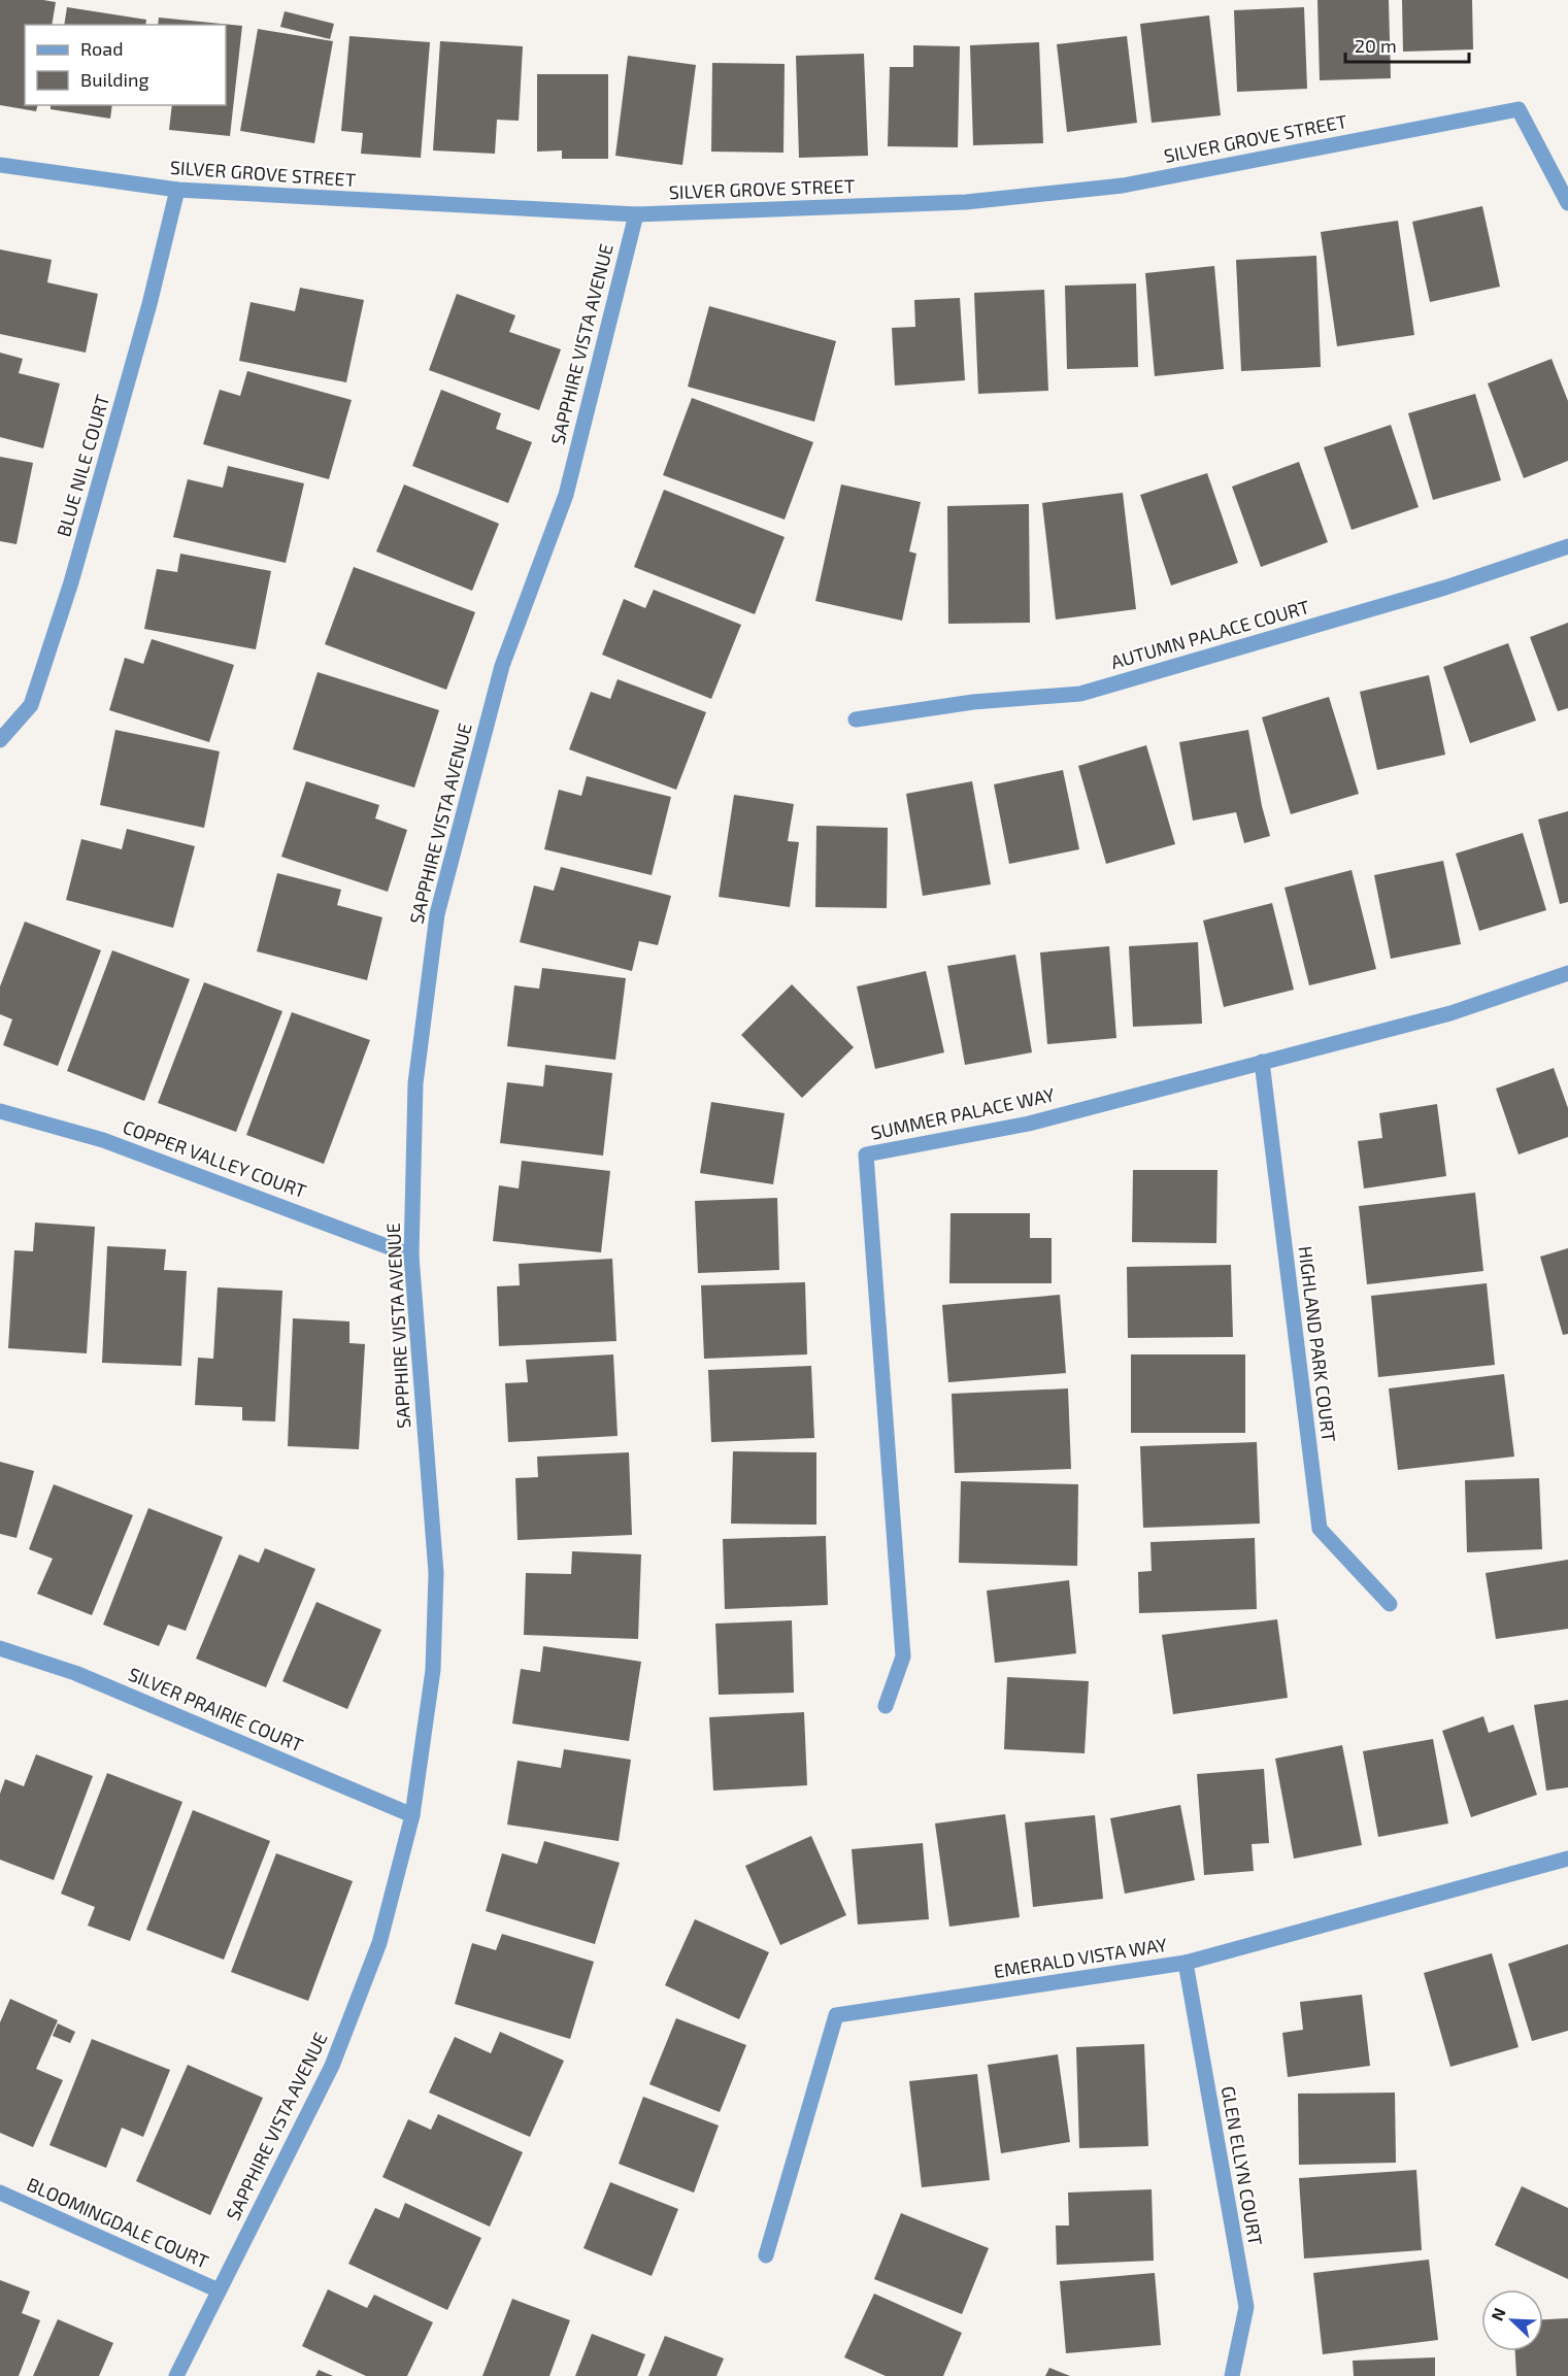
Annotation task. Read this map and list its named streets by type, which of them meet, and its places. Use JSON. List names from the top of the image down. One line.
{"streets":{"street":["SILVER GROVE STREET","SAPPHIRE VISTA AVENUE","BLUE NILE COURT","AUTUMN PALACE COURT","SUMMER PALACE WAY","COPPER VALLEY COURT","HIGHLAND PARK COURT","SILVER PRAIRIE COURT","EMERALD VISTA WAY","GLEN ELLYN COURT","BLOOMINGDALE COURT"]},"crossings":[["SILVER GROVE STREET","SAPPHIRE VISTA AVENUE"],["SILVER GROVE STREET","BLUE NILE COURT"],["SAPPHIRE VISTA AVENUE","COPPER VALLEY COURT"],["SAPPHIRE VISTA AVENUE","SILVER PRAIRIE COURT"],["SAPPHIRE VISTA AVENUE","BLOOMINGDALE COURT"],["SUMMER PALACE WAY","HIGHLAND PARK COURT"],["EMERALD VISTA WAY","GLEN ELLYN COURT"]],"legend":["Road","Building"],"scale_bar":"20 m","north":"top left"}
